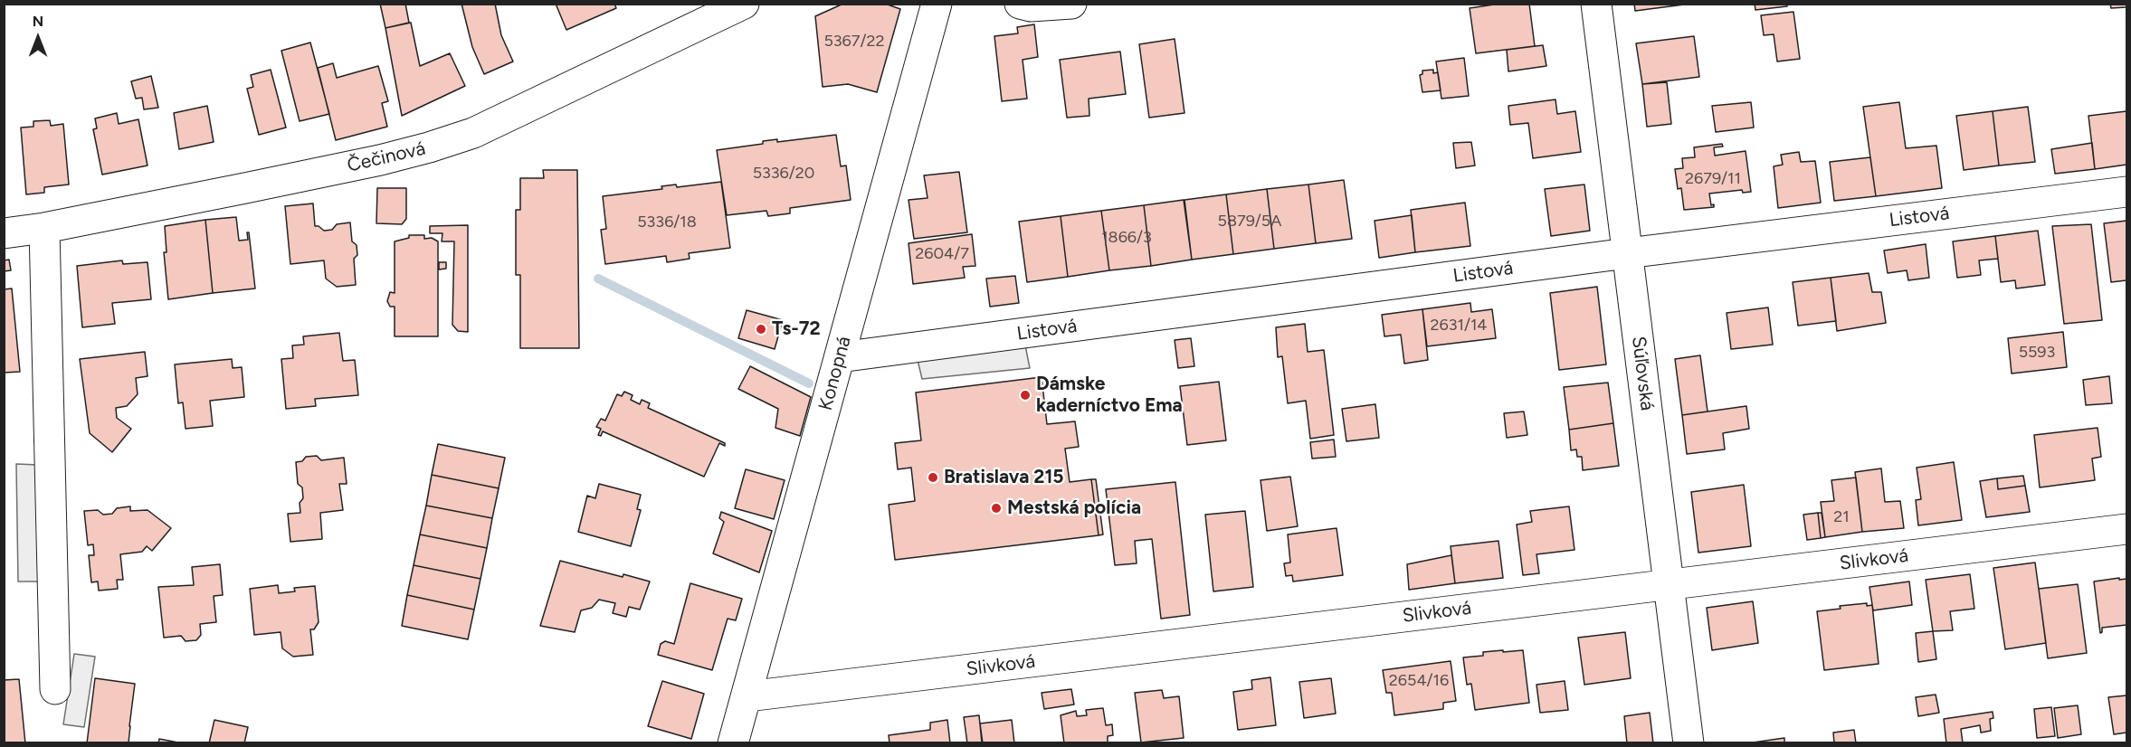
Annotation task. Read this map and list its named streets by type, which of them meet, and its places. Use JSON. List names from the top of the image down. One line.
{"streets":{"street":["Čečinová","Listová","Konopná","Súľovská","Slivková"]},"crossings":[["Listová","Konopná"],["Listová","Súľovská"],["Konopná","Slivková"],["Súľovská","Slivková"]],"places":["Ts-72","Dámske kaderníctvo Ema","Bratislava 215","Mestská polícia"],"house_numbers":["5367/22","5336/20","2679/11","5879/5A","5336/18","1866/3","2604/7","2631/14","5593","21","2654/16"],"north":"top"}
